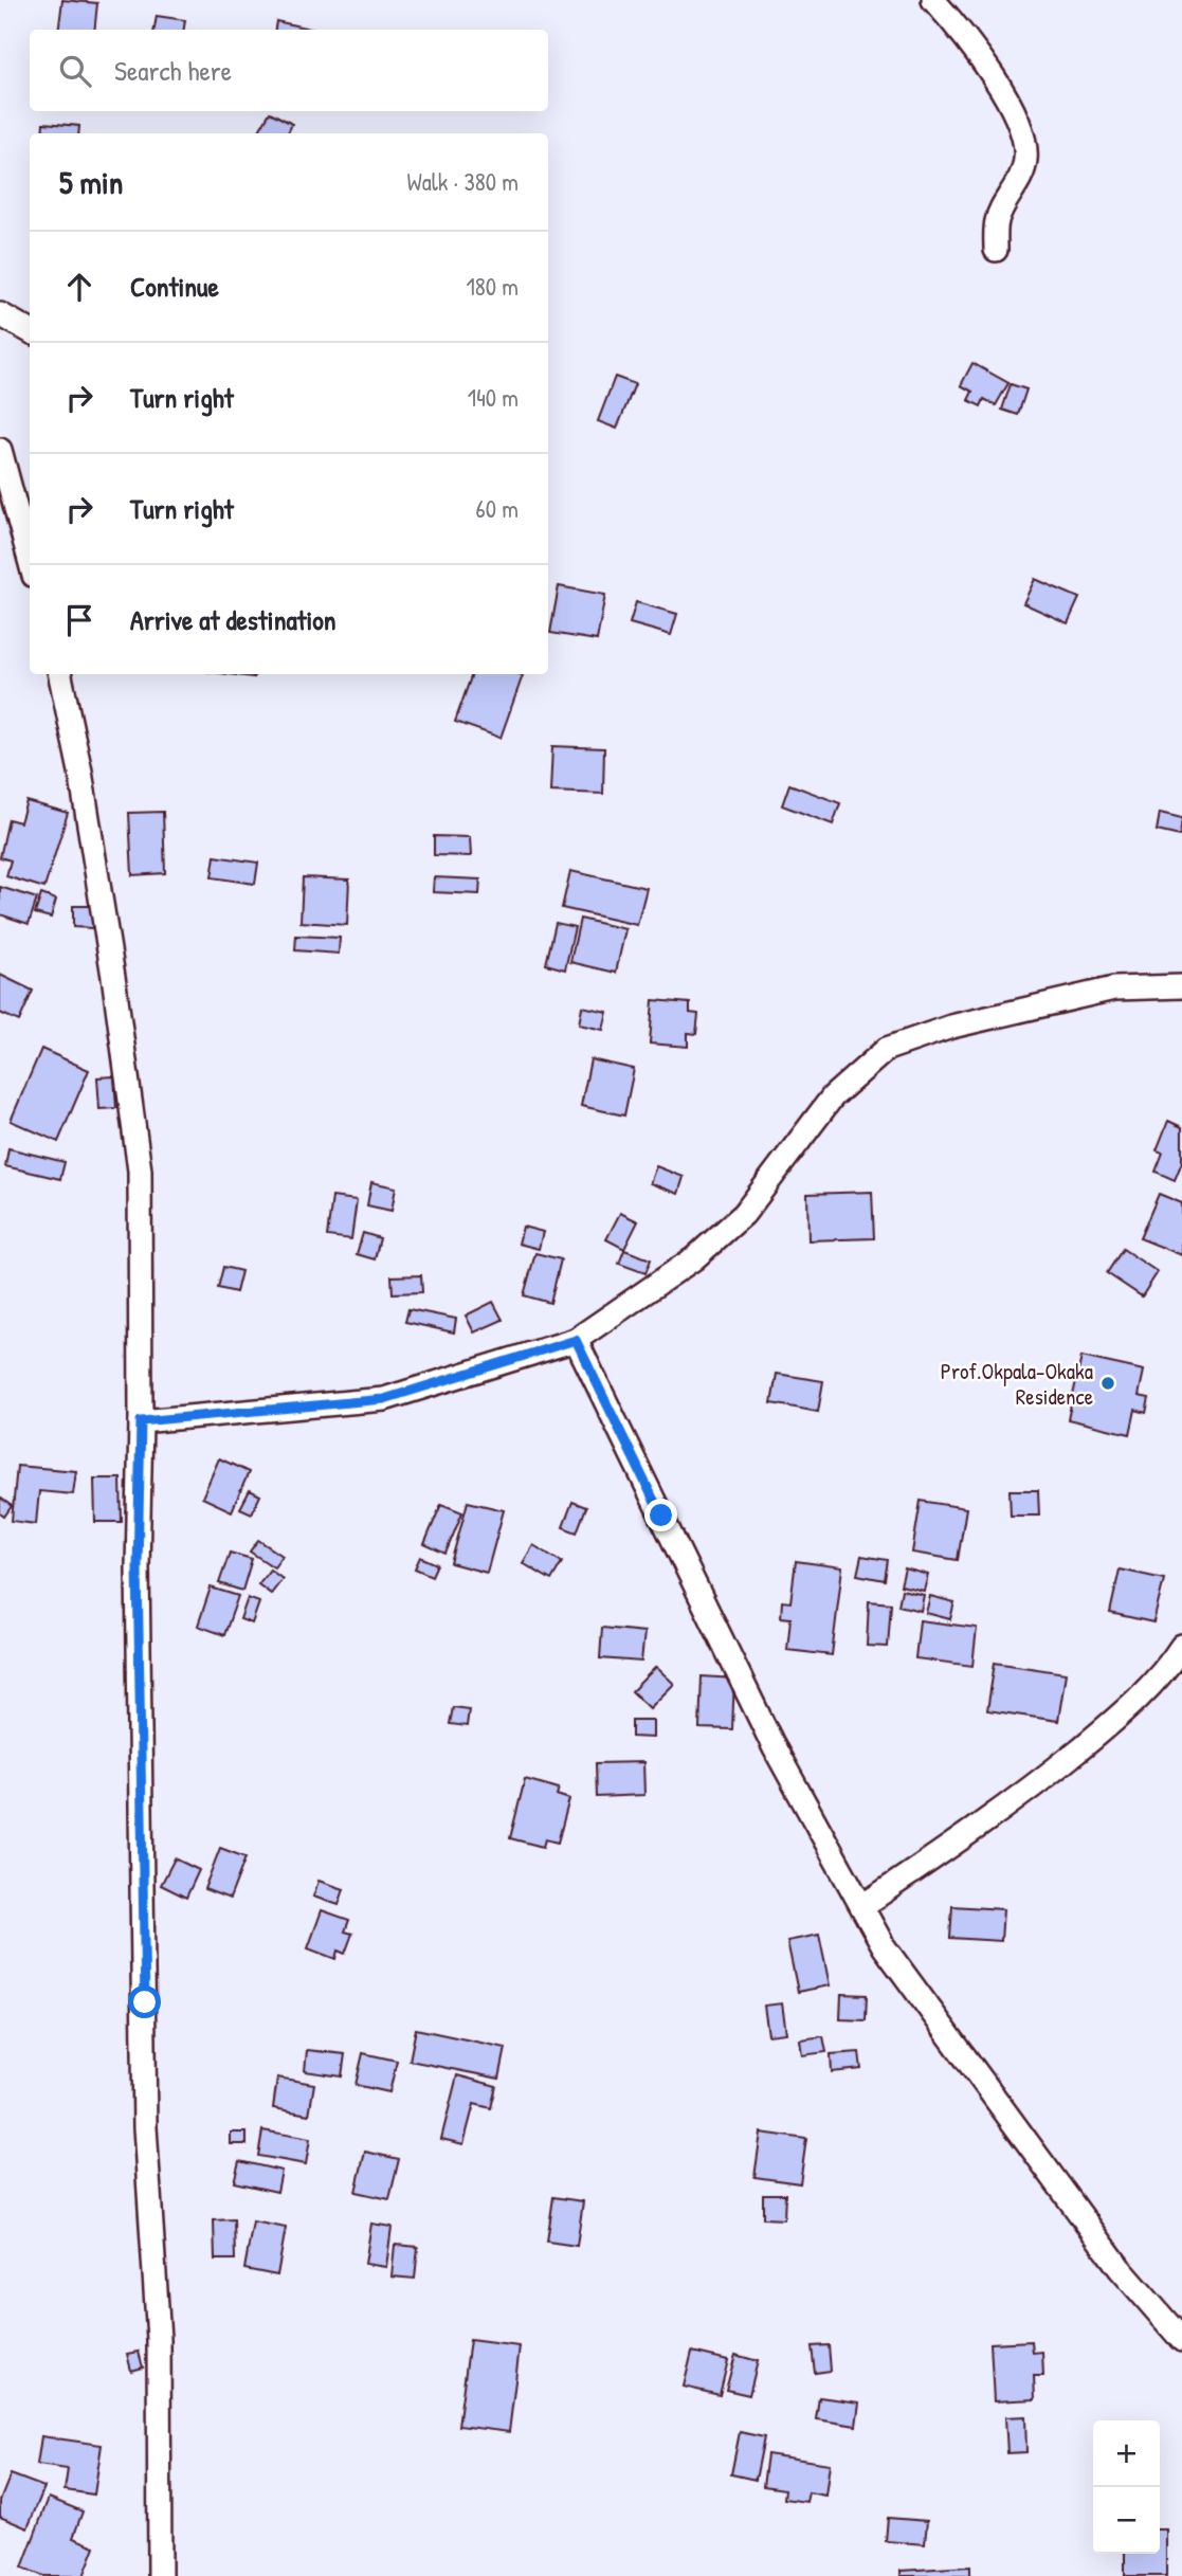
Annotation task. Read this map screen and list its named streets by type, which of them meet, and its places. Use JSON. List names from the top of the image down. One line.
{"places":["Prof.Okpala-Okaka Residence"],"page":{"search":"Search here","heading":["5 min","Walk · 380 m"],"list":[["Continue","180 m"],["Turn right","140 m"],["Turn right","60 m"],"Arrive at destination"],"map_buttons":["+","−"]}}
